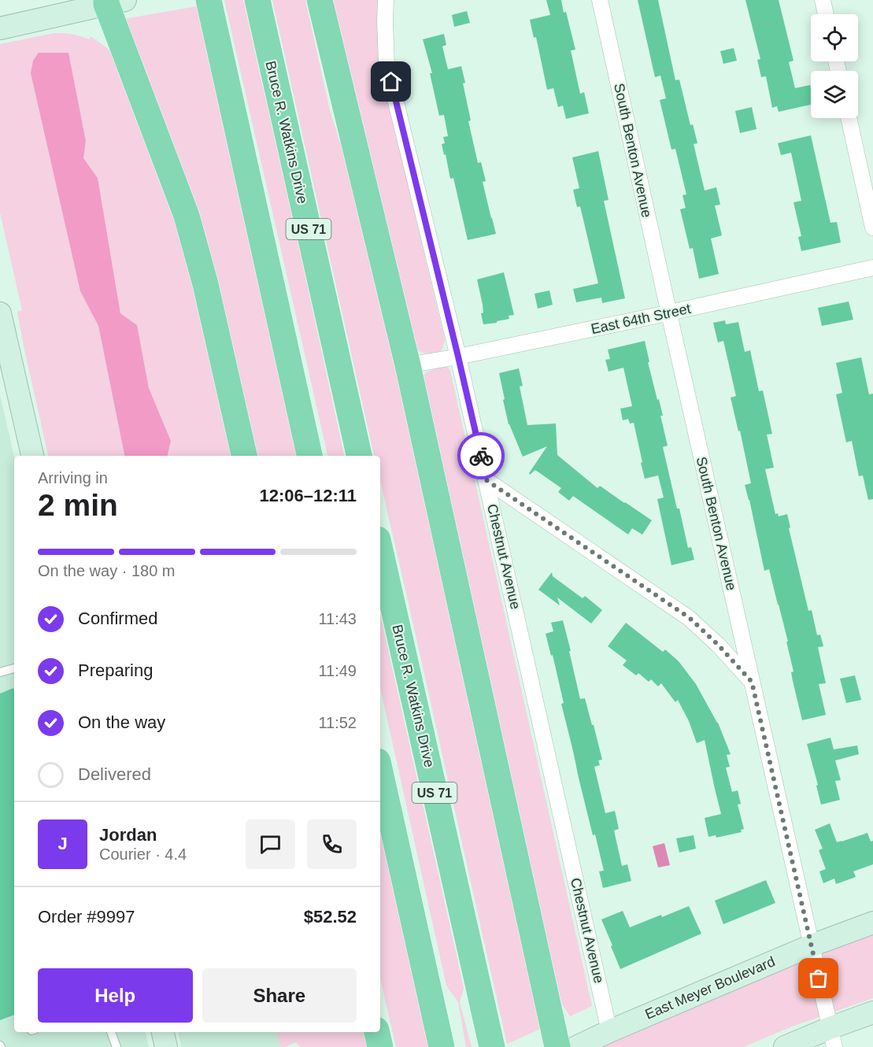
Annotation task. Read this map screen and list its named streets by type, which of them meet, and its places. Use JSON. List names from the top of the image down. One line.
{"streets":{"highway":["Bruce R. Watkins Drive","US 71"],"main road":["East Meyer Boulevard"],"street":["South Benton Avenue","East 64th Street","Chestnut Avenue"]},"crossings":[["South Benton Avenue","East 64th Street"],["South Benton Avenue","East Meyer Boulevard"],["East 64th Street","Chestnut Avenue"],["Chestnut Avenue","East Meyer Boulevard"]],"page":{"heading":["2 min","Arriving in","12:06–12:11"],"panel":["Jordan","Courier · 4.4","Order #9997","$52.52"],"bar":"On the way · 180 m","list":[["Confirmed","11:43"],["Preparing","11:49"],["On the way","11:52"],"Delivered"],"round":"J","buttons":["Help","Share"]}}
